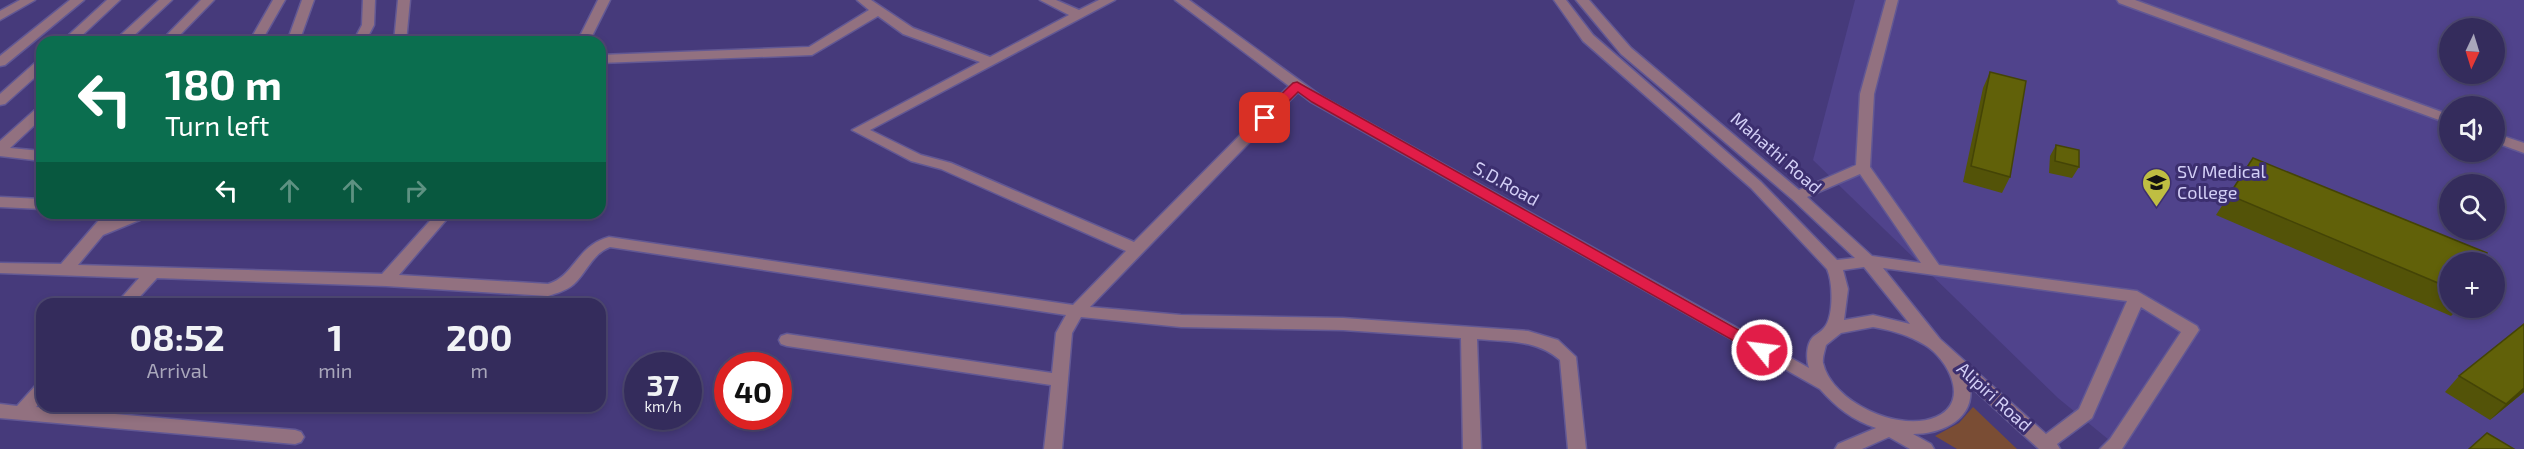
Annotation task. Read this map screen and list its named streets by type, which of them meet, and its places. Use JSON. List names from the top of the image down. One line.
{"streets":{"street":["Mahathi Road","S.D.Road","Alipiri Road"]},"crossings":[["Mahathi Road","S.D.Road"],["Mahathi Road","Alipiri Road"],["S.D.Road","Alipiri Road"]],"places":{"school or university":["SV Medical College"]},"north":"bottom","page":{"map_buttons":"+","turn":["180 m","Turn left"],"eta":["08:52","Arrival","1","min","200","m"],"speed":"37 km/h","limit":"40"}}
